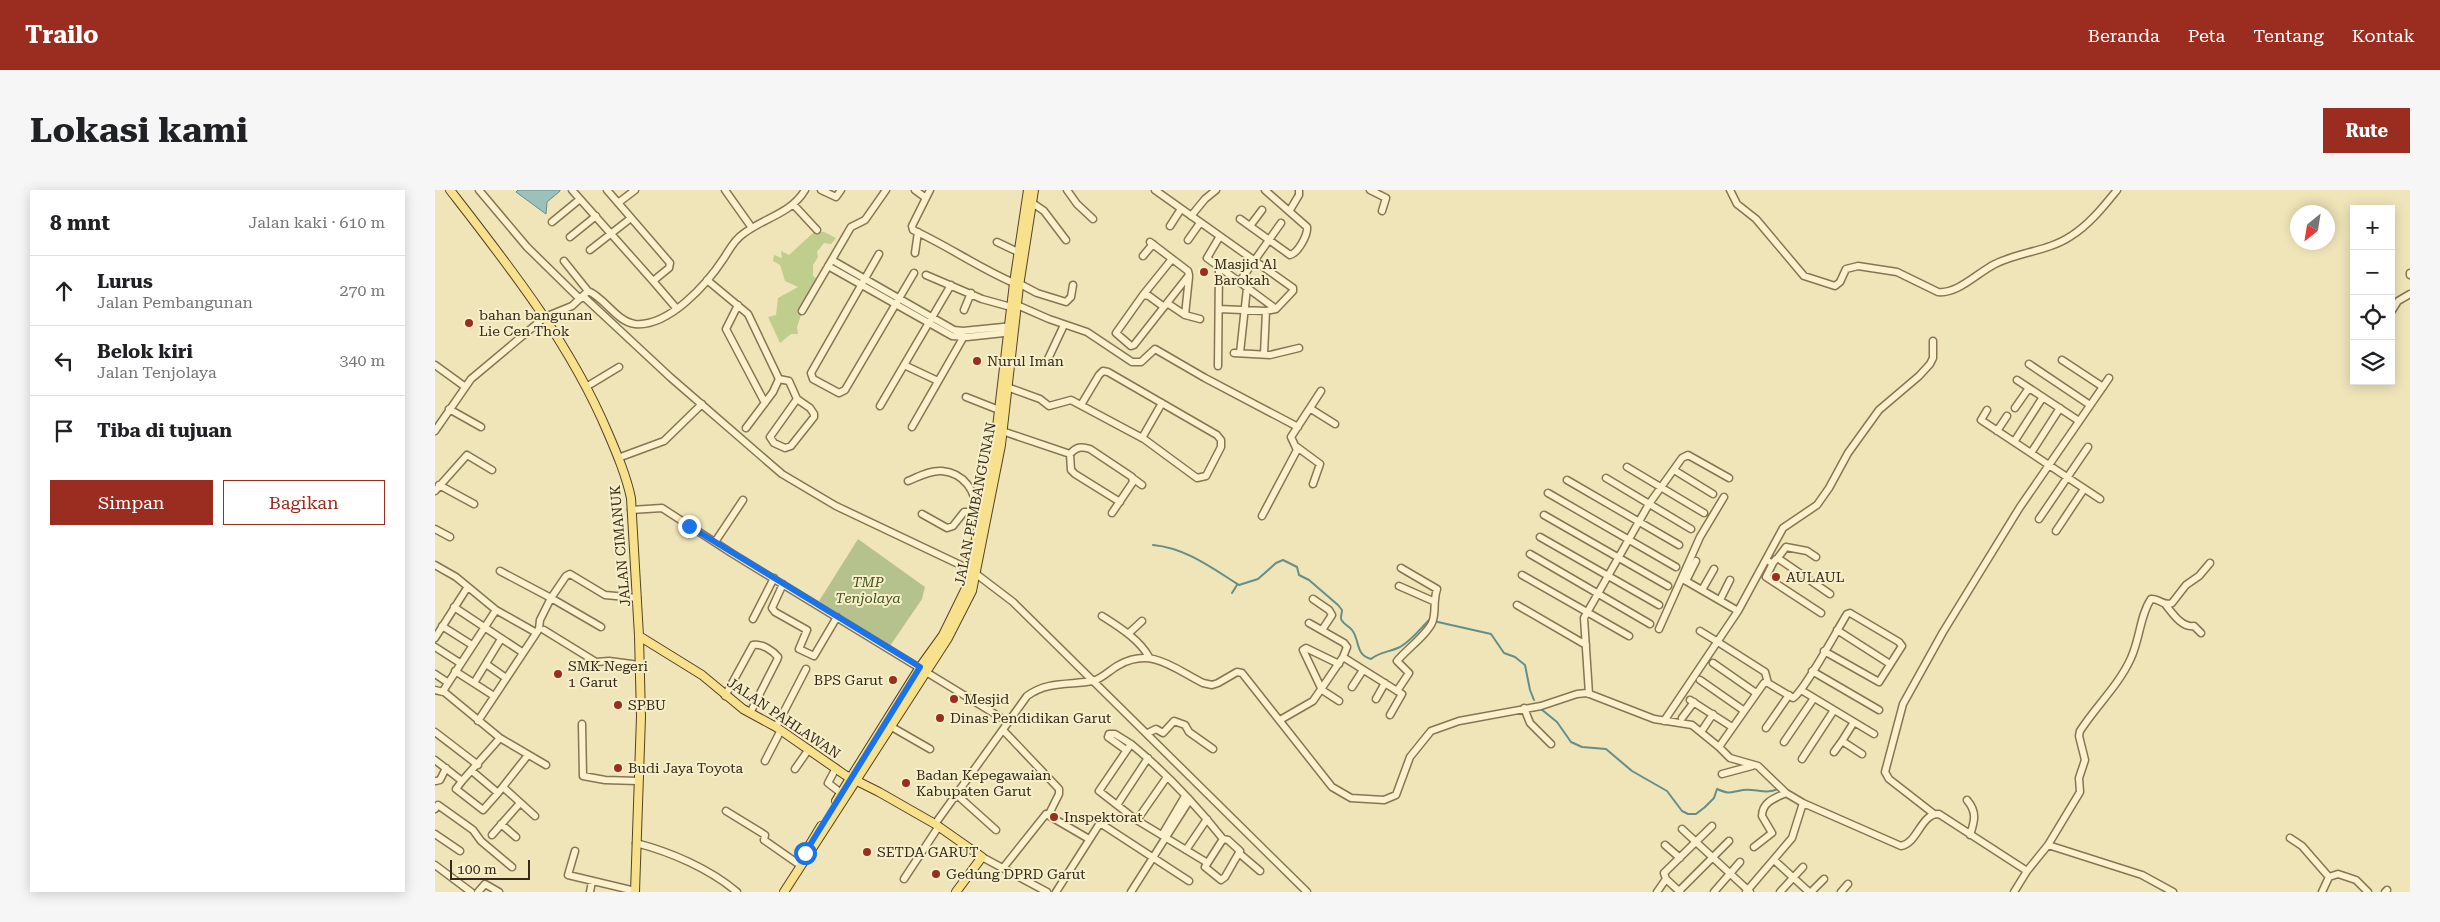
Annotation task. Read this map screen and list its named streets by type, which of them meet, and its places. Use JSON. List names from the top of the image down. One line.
{"streets":{"main road":["JALAN PEMBANGUNAN","JALAN CIMANUK","JALAN PAHLAWAN"]},"crossings":[["JALAN PEMBANGUNAN","JALAN PAHLAWAN"],["JALAN CIMANUK","JALAN PAHLAWAN"]],"parks":["TMP Tenjolaya"],"places":["Masjid Al Barokah","bahan bangunan Lie Cen Thok","Nurul Iman","AULAUL","SMK Negeri 1 Garut","BPS Garut","Mesjid","SPBU","Dinas Pendidikan Garut","Budi Jaya Toyota","Badan Kepegawaian Kabupaten Garut","Inspektorat","SETDA GARUT","Gedung DPRD Garut"],"scale_bar":"100 m","north":"bottom left","page":{"header":"Trailo","nav":["Beranda","Peta","Tentang","Kontak"],"buttons":["Rute",["Simpan","Bagikan"]],"title":"Lokasi kami","heading":["8 mnt","Jalan kaki · 610 m"],"map_buttons":["+","−"],"list":[["Lurus","Jalan Pembangunan","270 m"],["Belok kiri","Jalan Tenjolaya","340 m"],"Tiba di tujuan"],"scale":"100 m"}}
